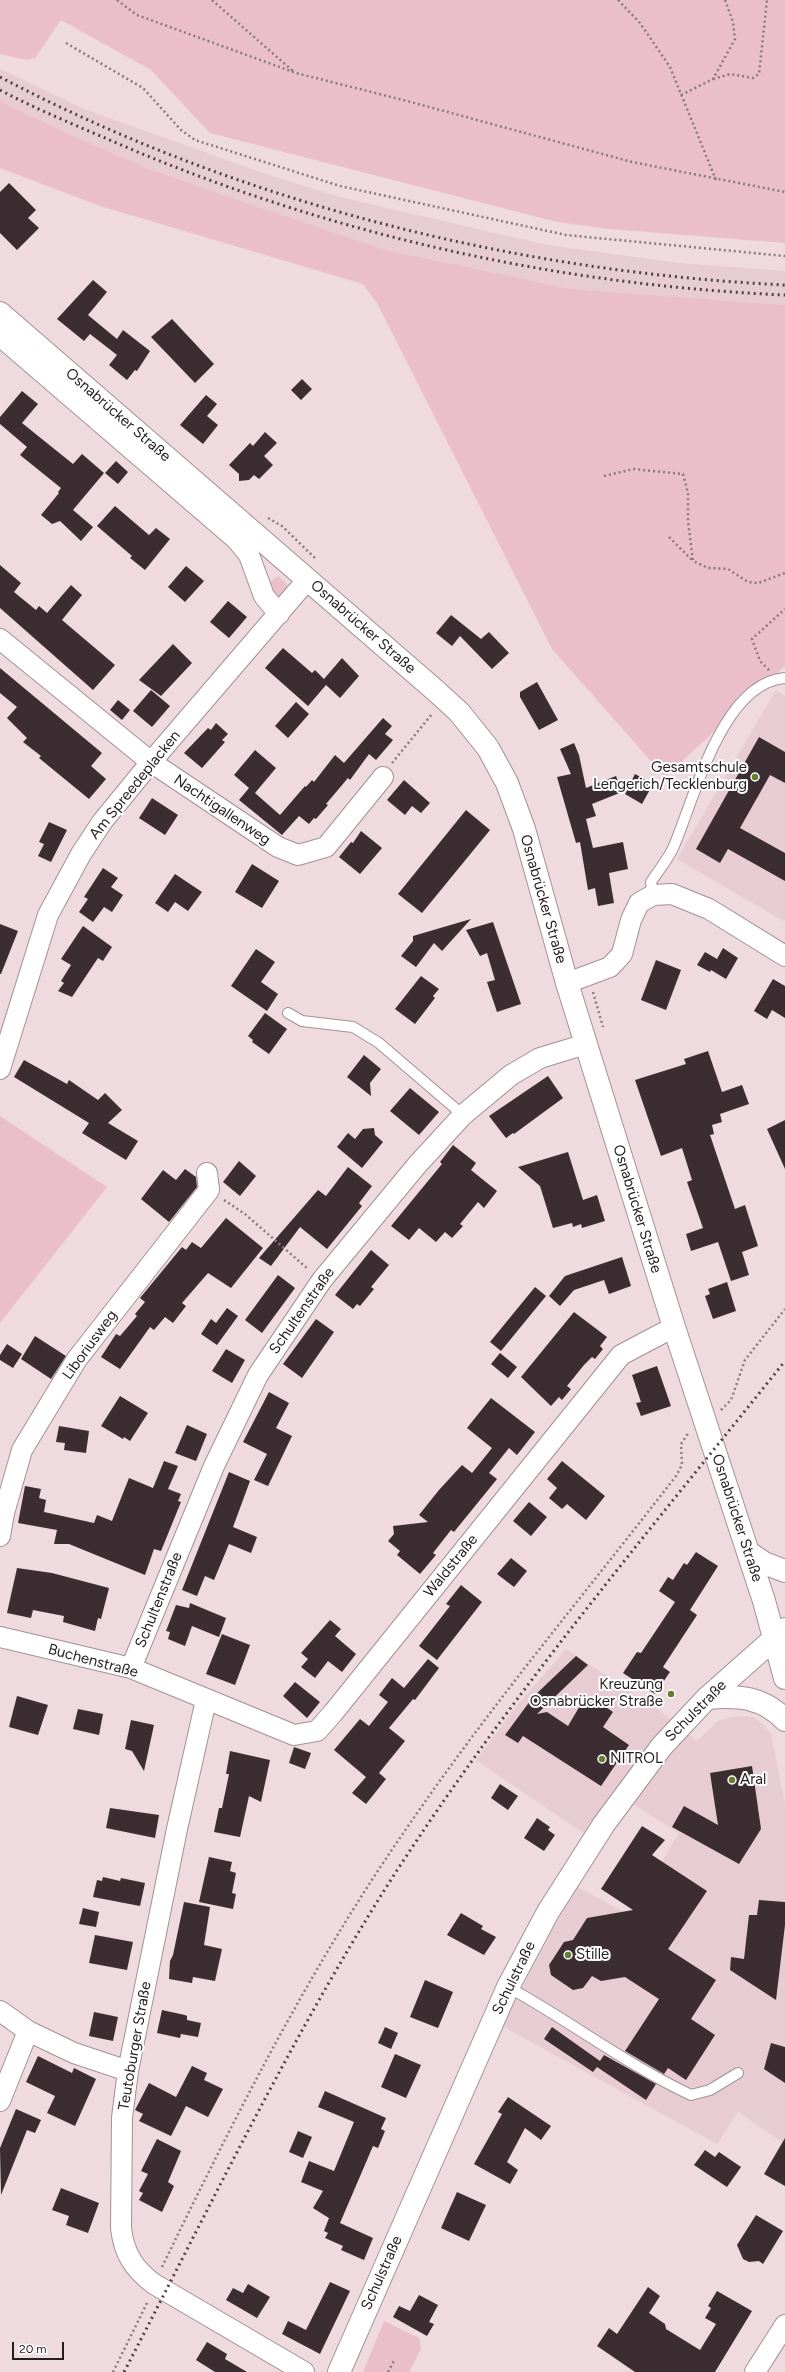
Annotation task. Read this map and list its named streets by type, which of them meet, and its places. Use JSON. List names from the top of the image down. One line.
{"streets":{"main road":["Osnabrücker Straße","Schulstraße"],"street":["Am Spreedeplacken","Nachtigallenweg","Schultenstraße","Liboriusweg","Waldstraße","Buchenstraße","Teutoburger Straße"]},"crossings":[["Osnabrücker Straße","Am Spreedeplacken"],["Osnabrücker Straße","Schultenstraße"],["Osnabrücker Straße","Waldstraße"],["Osnabrücker Straße","Schulstraße"],["Am Spreedeplacken","Nachtigallenweg"],["Schultenstraße","Buchenstraße"],["Waldstraße","Buchenstraße"],["Waldstraße","Teutoburger Straße"],["Buchenstraße","Teutoburger Straße"]],"places":["Gesamtschule Lengerich/Tecklenburg","Kreuzung Osnabrücker Straße","NITROL","Aral","Stille"],"scale_bar":"20 m"}
